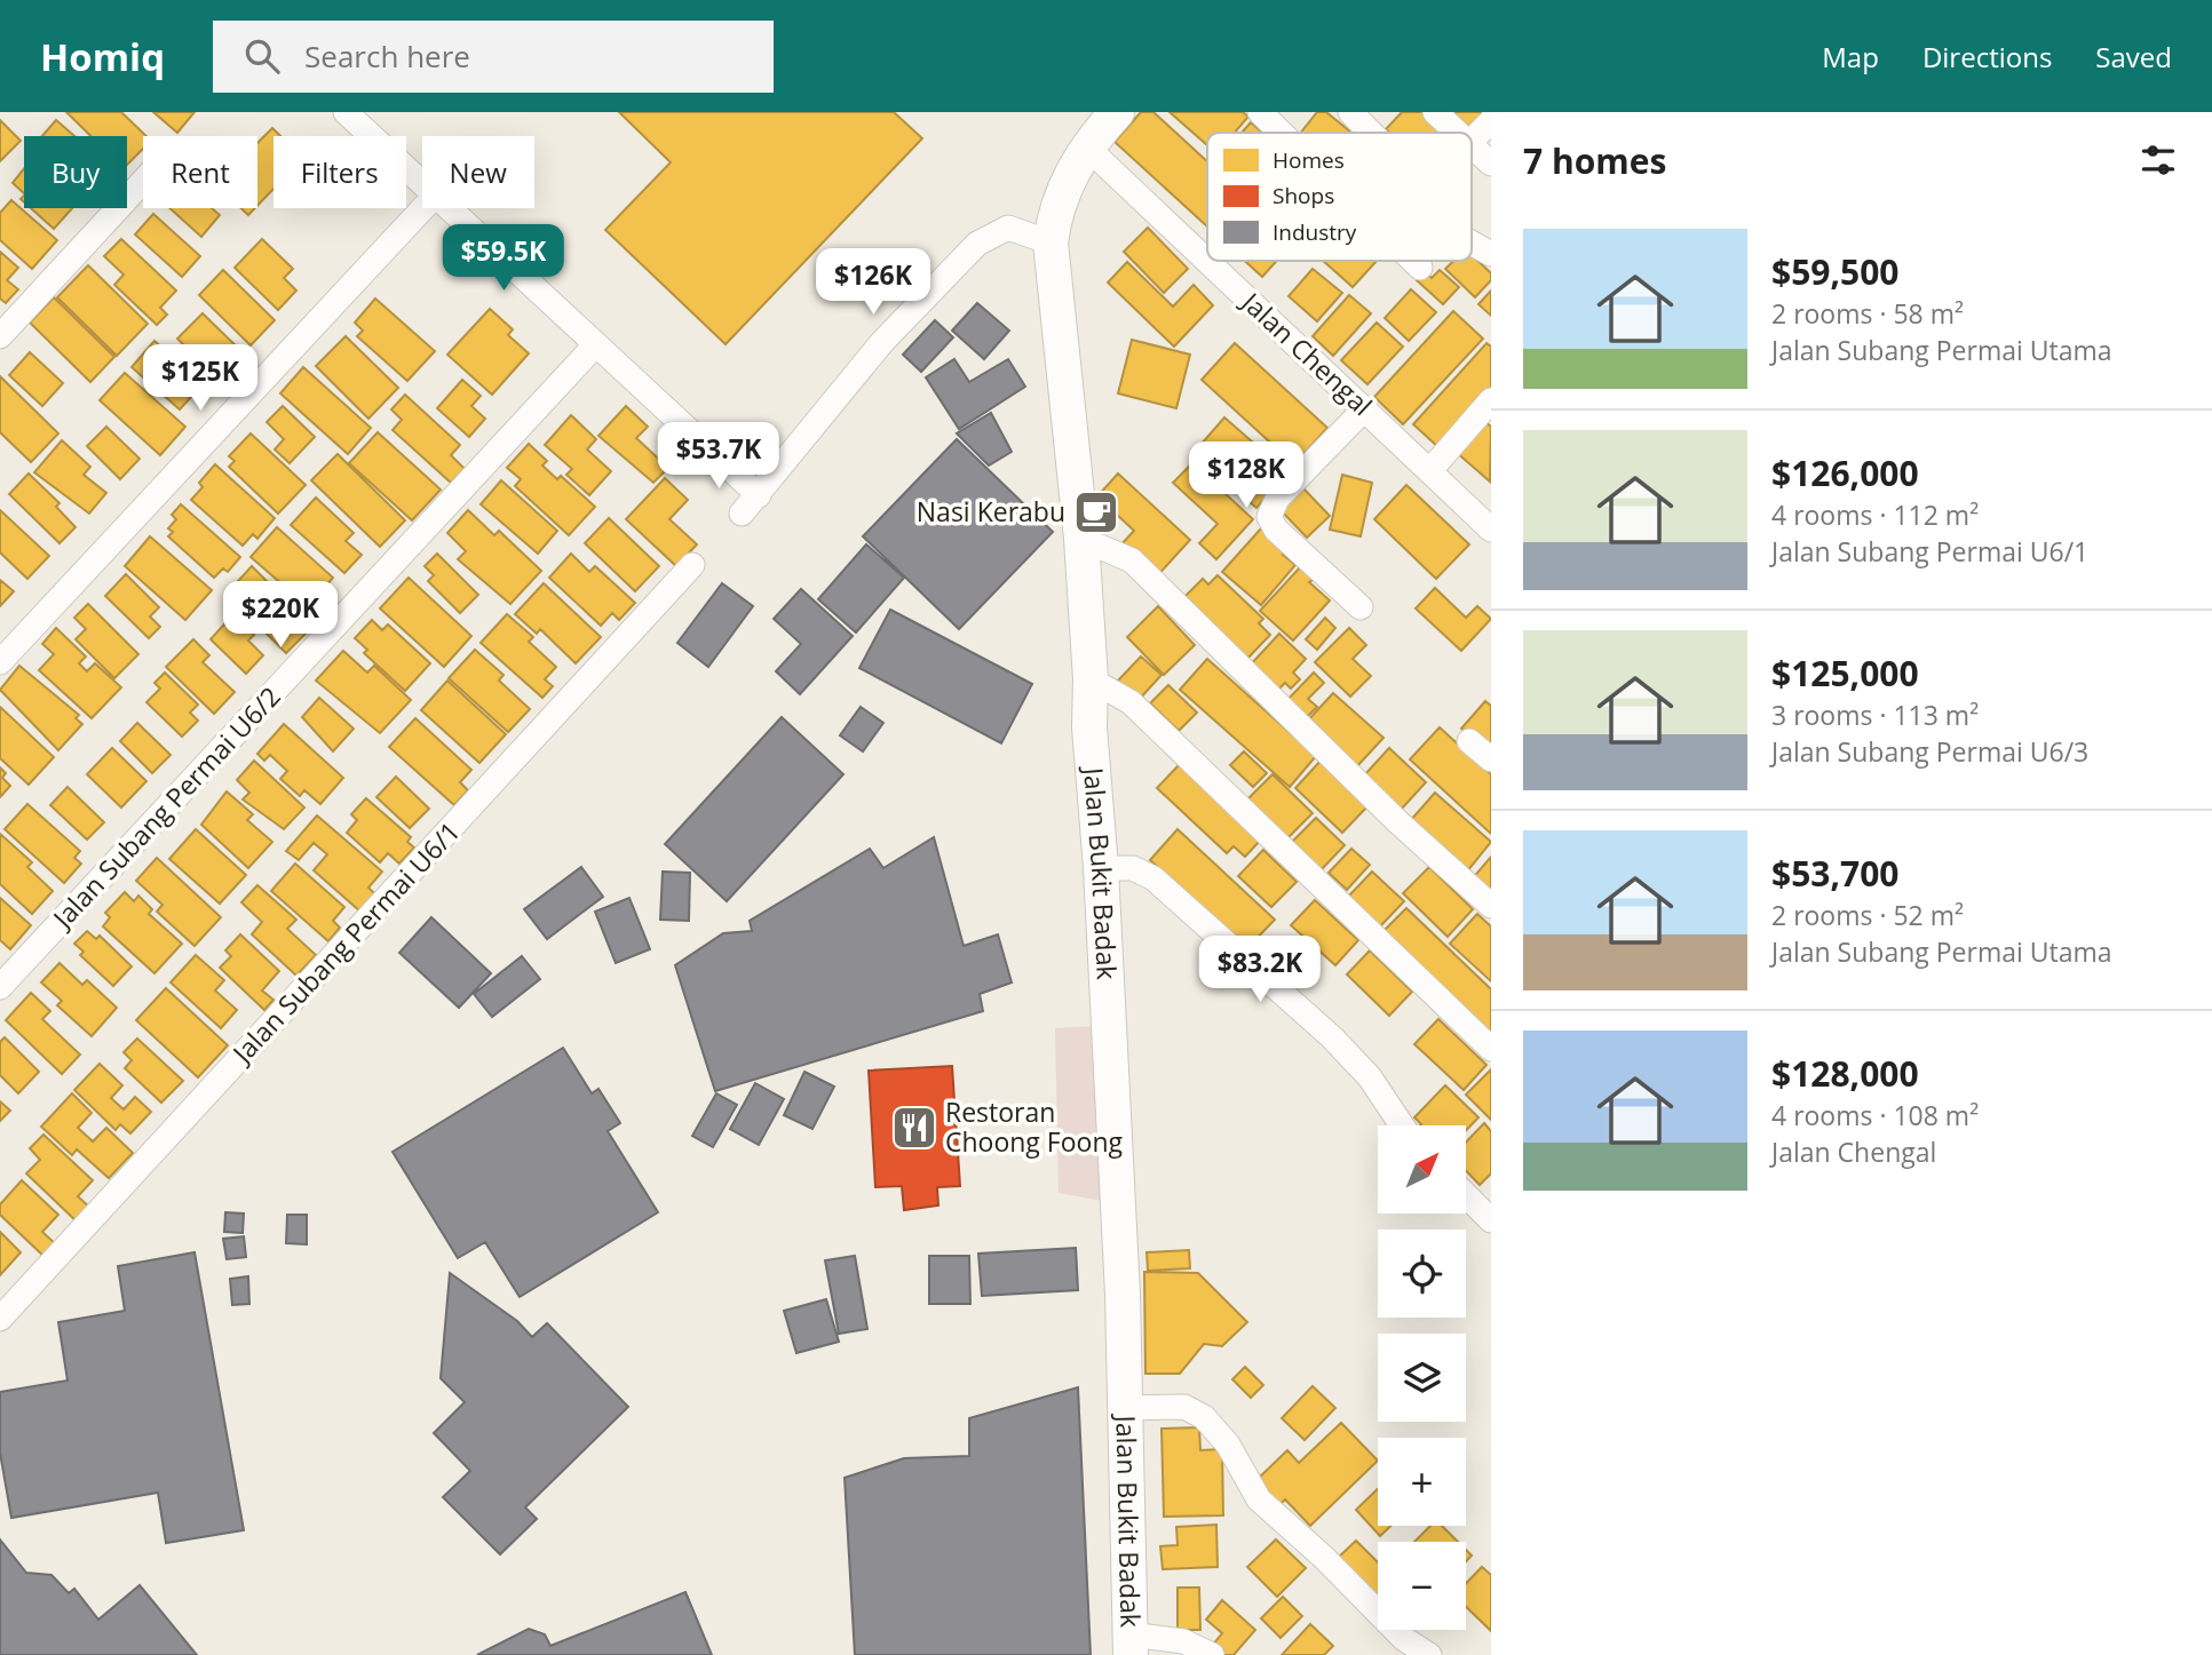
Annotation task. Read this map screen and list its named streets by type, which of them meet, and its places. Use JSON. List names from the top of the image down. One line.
{"streets":{"main road":["Jalan Bukit Badak"],"street":["Jalan Chengal","Jalan Subang Permai U6/2","Jalan Subang Permai U6/1"]},"crossings":[["Jalan Chengal","Jalan Bukit Badak"]],"places":{"cafe":["Nasi Kerabu"],"restaurant":["Restoran Choong Foong"]},"legend":["Homes","Shops","Industry"],"north":"top right","page":{"header":"Homiq","search":"Search here","nav":["Map","Directions","Saved"],"heading":"7 homes","chip":["Buy","Rent","Filters","New"],"list":[{"name":"$59,500","note":"2 rooms · 58 m² · Jalan Subang Permai Utama"},{"name":"$126,000","note":"4 rooms · 112 m² · Jalan Subang Permai U6/1"},{"name":"$125,000","note":"3 rooms · 113 m² · Jalan Subang Permai U6/3"},{"name":"$53,700","note":"2 rooms · 52 m² · Jalan Subang Permai Utama"},{"name":"$128,000","note":"4 rooms · 108 m² · Jalan Chengal"}],"price":["$59.5K","$126K","$125K","$53.7K","$128K","$220K","$83.2K"],"map_buttons":["+","−"]}}
